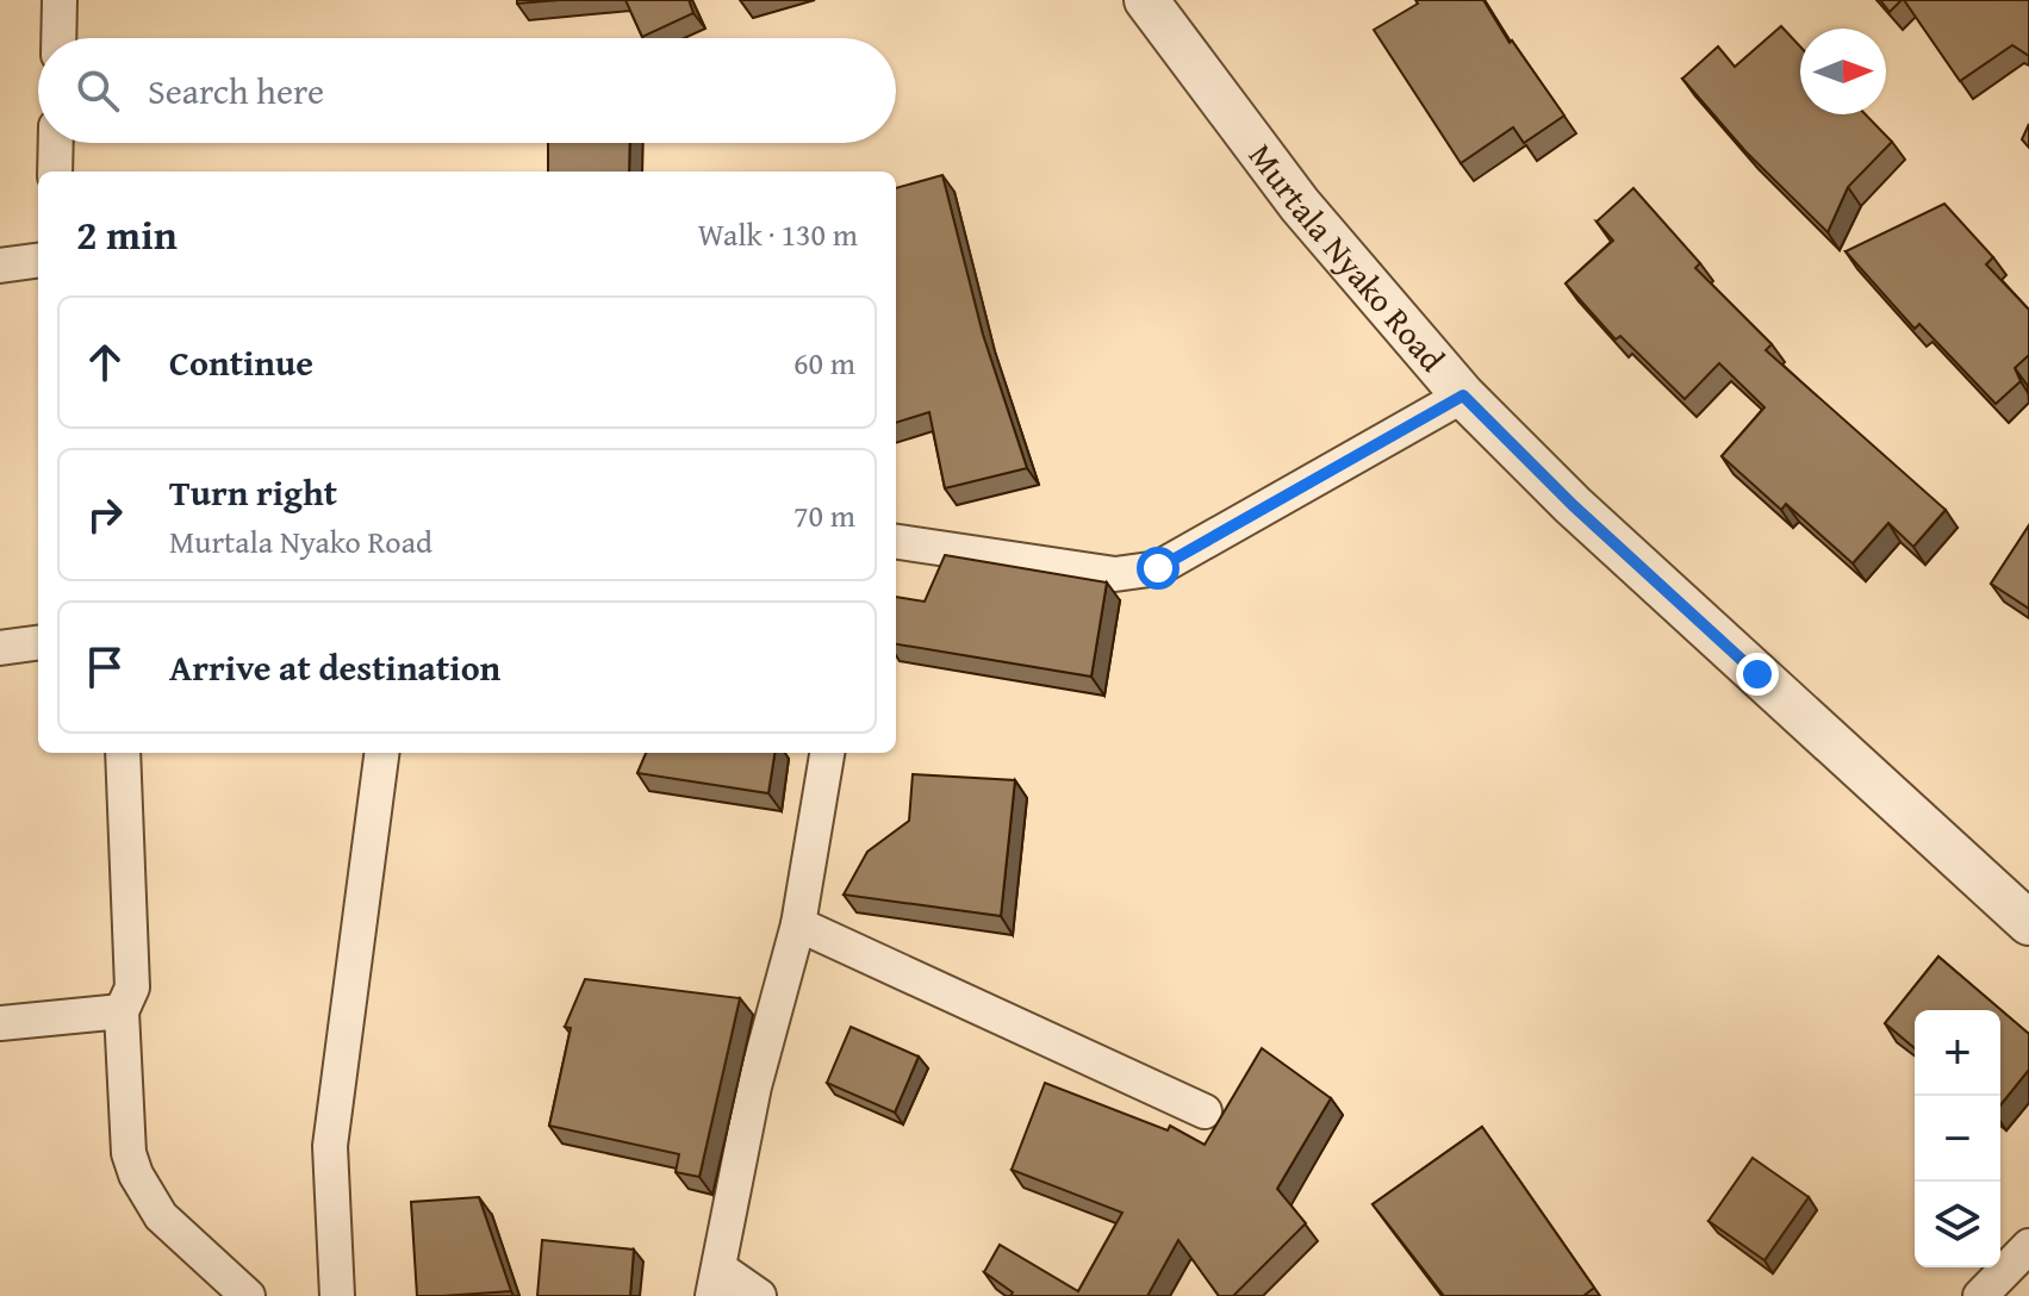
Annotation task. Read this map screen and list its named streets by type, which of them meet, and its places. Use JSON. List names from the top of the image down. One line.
{"streets":{"street":["Murtala Nyako Road"]},"north":"right","page":{"search":"Search here","heading":["2 min","Walk · 130 m"],"list":[["Continue","60 m"],["Turn right","Murtala Nyako Road","70 m"],"Arrive at destination"],"map_buttons":["+","−"]}}
